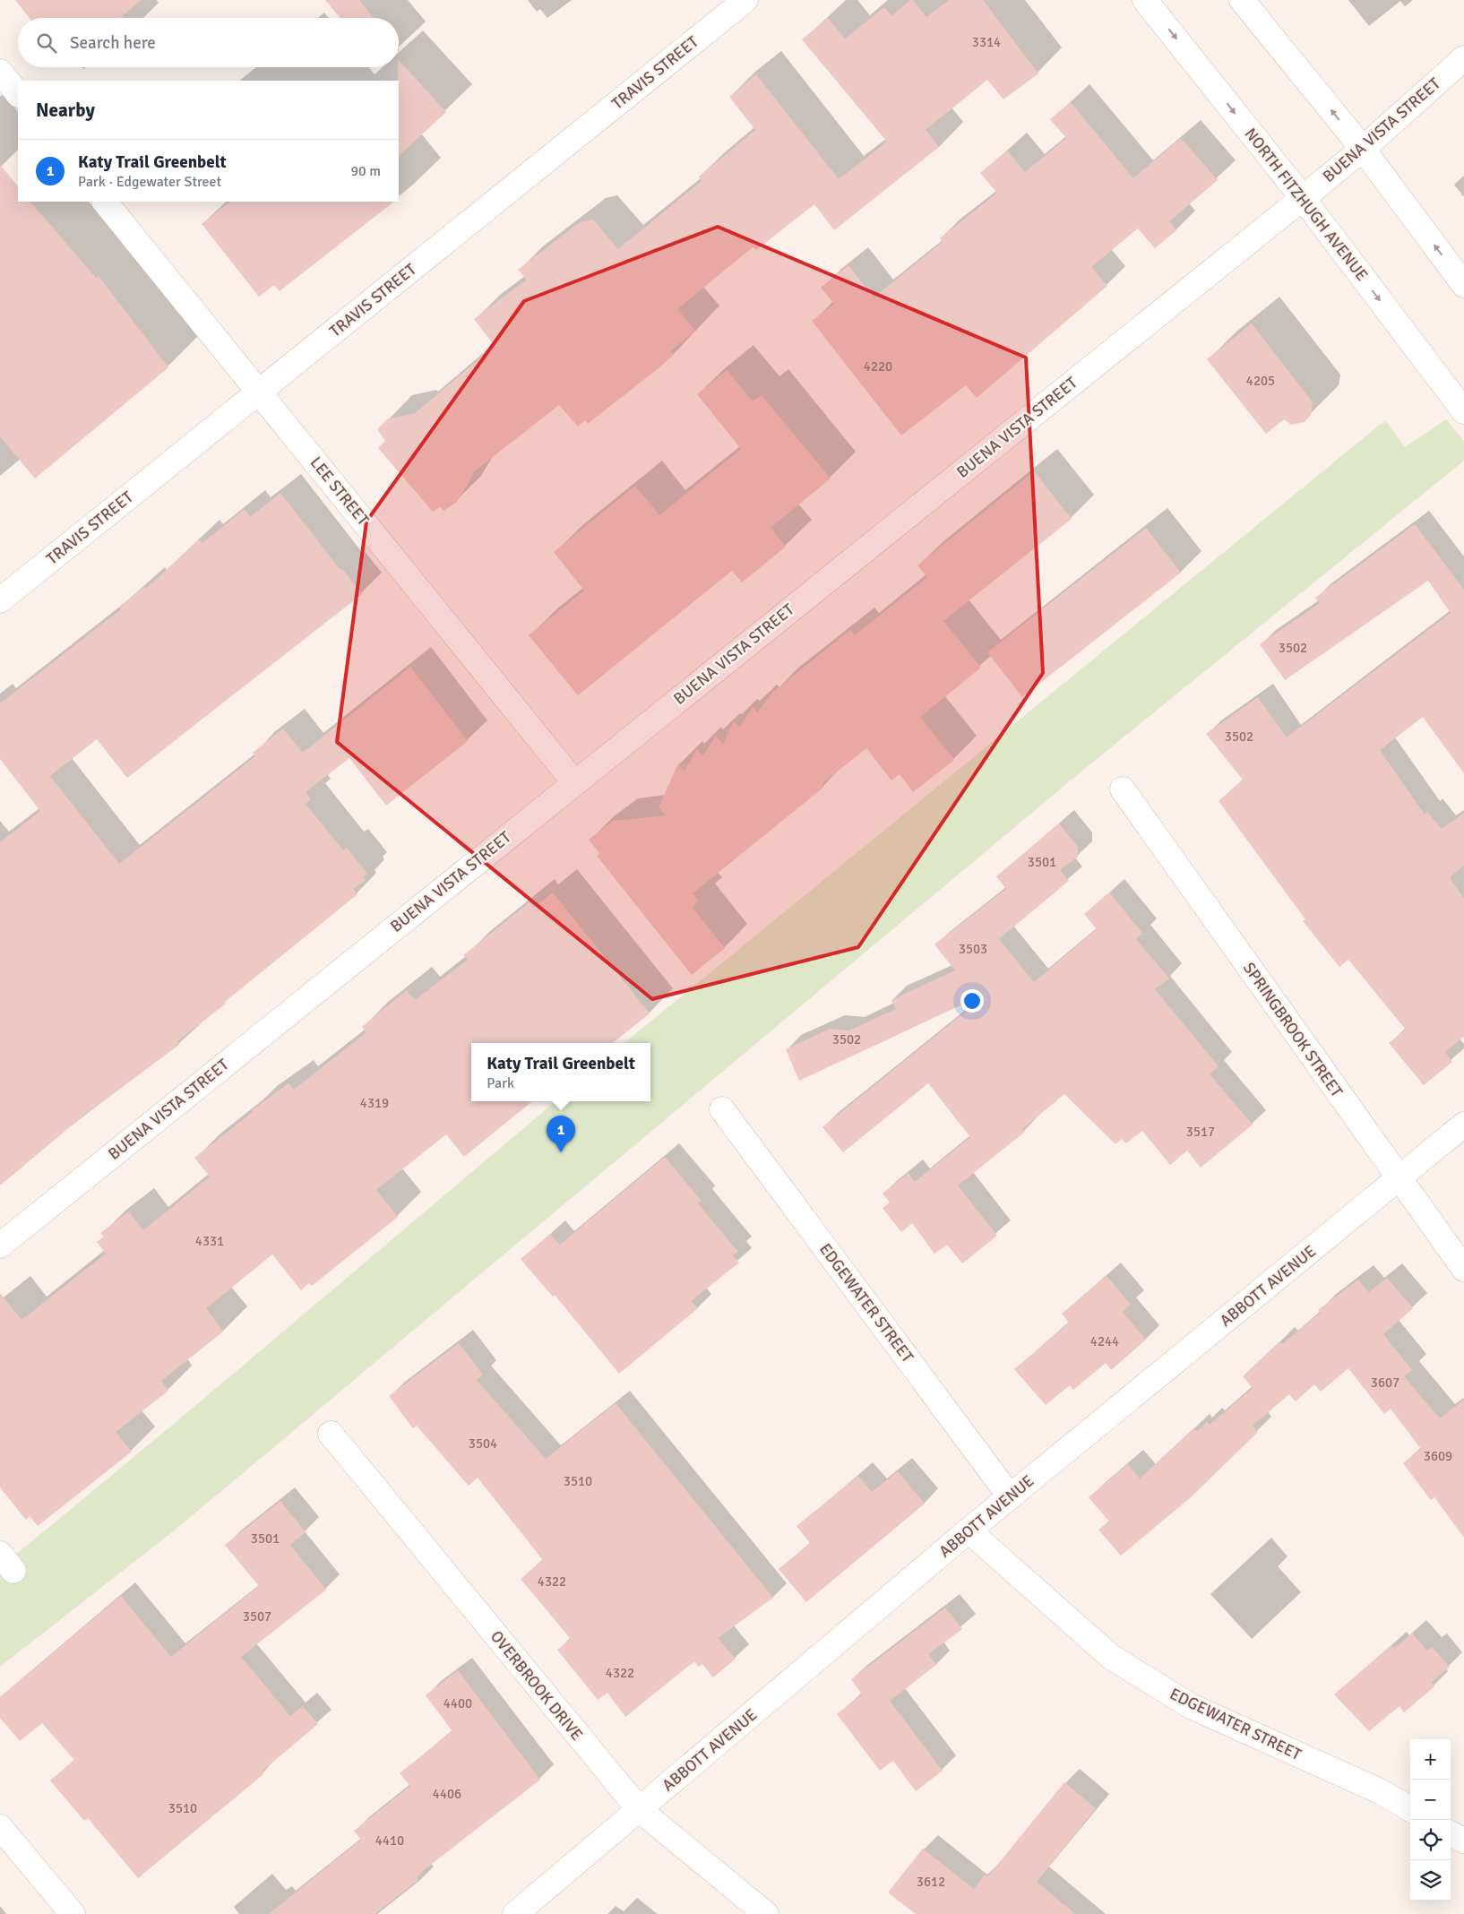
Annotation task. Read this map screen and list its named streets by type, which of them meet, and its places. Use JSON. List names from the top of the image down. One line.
{"streets":{"street":["TRAVIS STREET","BUENA VISTA STREET","NORTH FITZHUGH AVENUE","LEE STREET","SPRINGBROOK STREET","ABBOTT AVENUE","EDGEWATER STREET","OVERBROOK DRIVE"]},"crossings":[["TRAVIS STREET","LEE STREET"],["BUENA VISTA STREET","NORTH FITZHUGH AVENUE"],["BUENA VISTA STREET","LEE STREET"],["SPRINGBROOK STREET","ABBOTT AVENUE"],["ABBOTT AVENUE","EDGEWATER STREET"],["ABBOTT AVENUE","OVERBROOK DRIVE"]],"house_numbers":["3314","4220","4205","3502","3502","3501","3503","3502","4319","3517","4331","4244","3607","3504","3609","3510","3501","4322","3507","4322","4400","4406","3510","4410","3612"],"page":{"search":"Search here","heading":"Nearby","list":[{"mark":"1","name":"Katy Trail Greenbelt","note":"Park · Edgewater Street","value":"90 m"}],"popup":["Katy Trail Greenbelt","Park"],"pins":"1","map_buttons":["+","−"]}}
